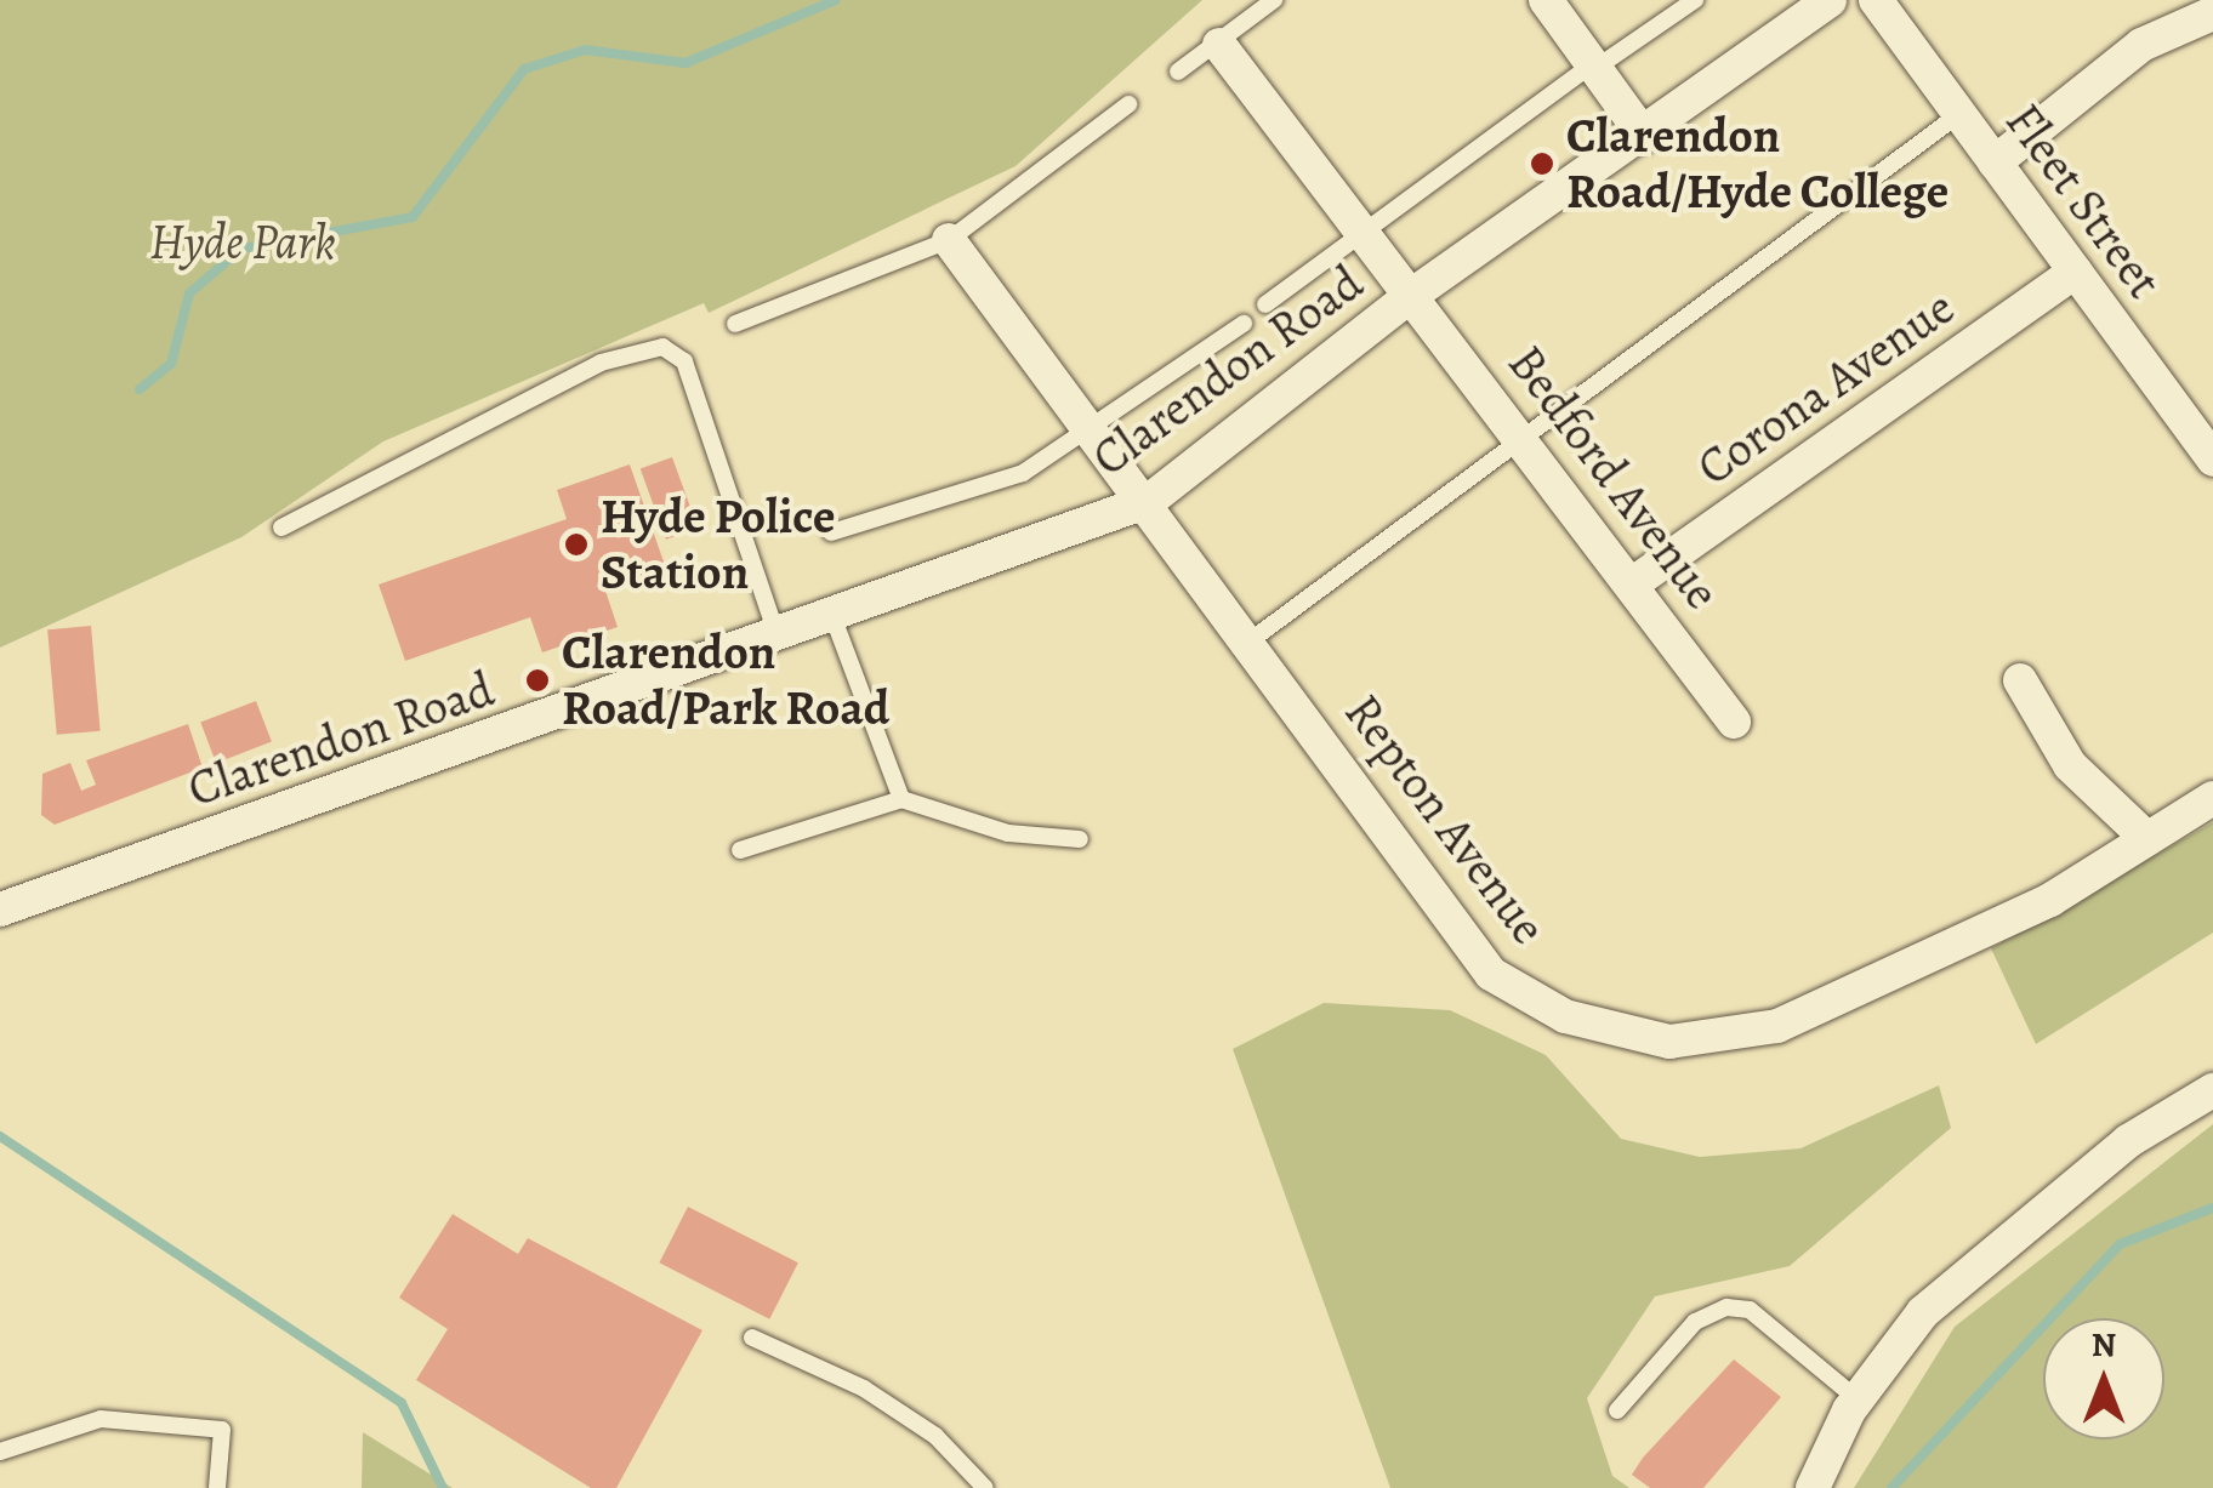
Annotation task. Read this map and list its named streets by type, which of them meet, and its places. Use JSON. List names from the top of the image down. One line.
{"streets":{"street":["Fleet Street","Clarendon Road","Corona Avenue","Bedford Avenue","Repton Avenue"]},"crossings":[["Fleet Street","Corona Avenue"],["Clarendon Road","Bedford Avenue"],["Clarendon Road","Repton Avenue"],["Corona Avenue","Bedford Avenue"]],"parks":["Hyde Park"],"places":["Clarendon Road/Hyde College","Hyde Police Station","Clarendon Road/Park Road"],"north":"top"}
